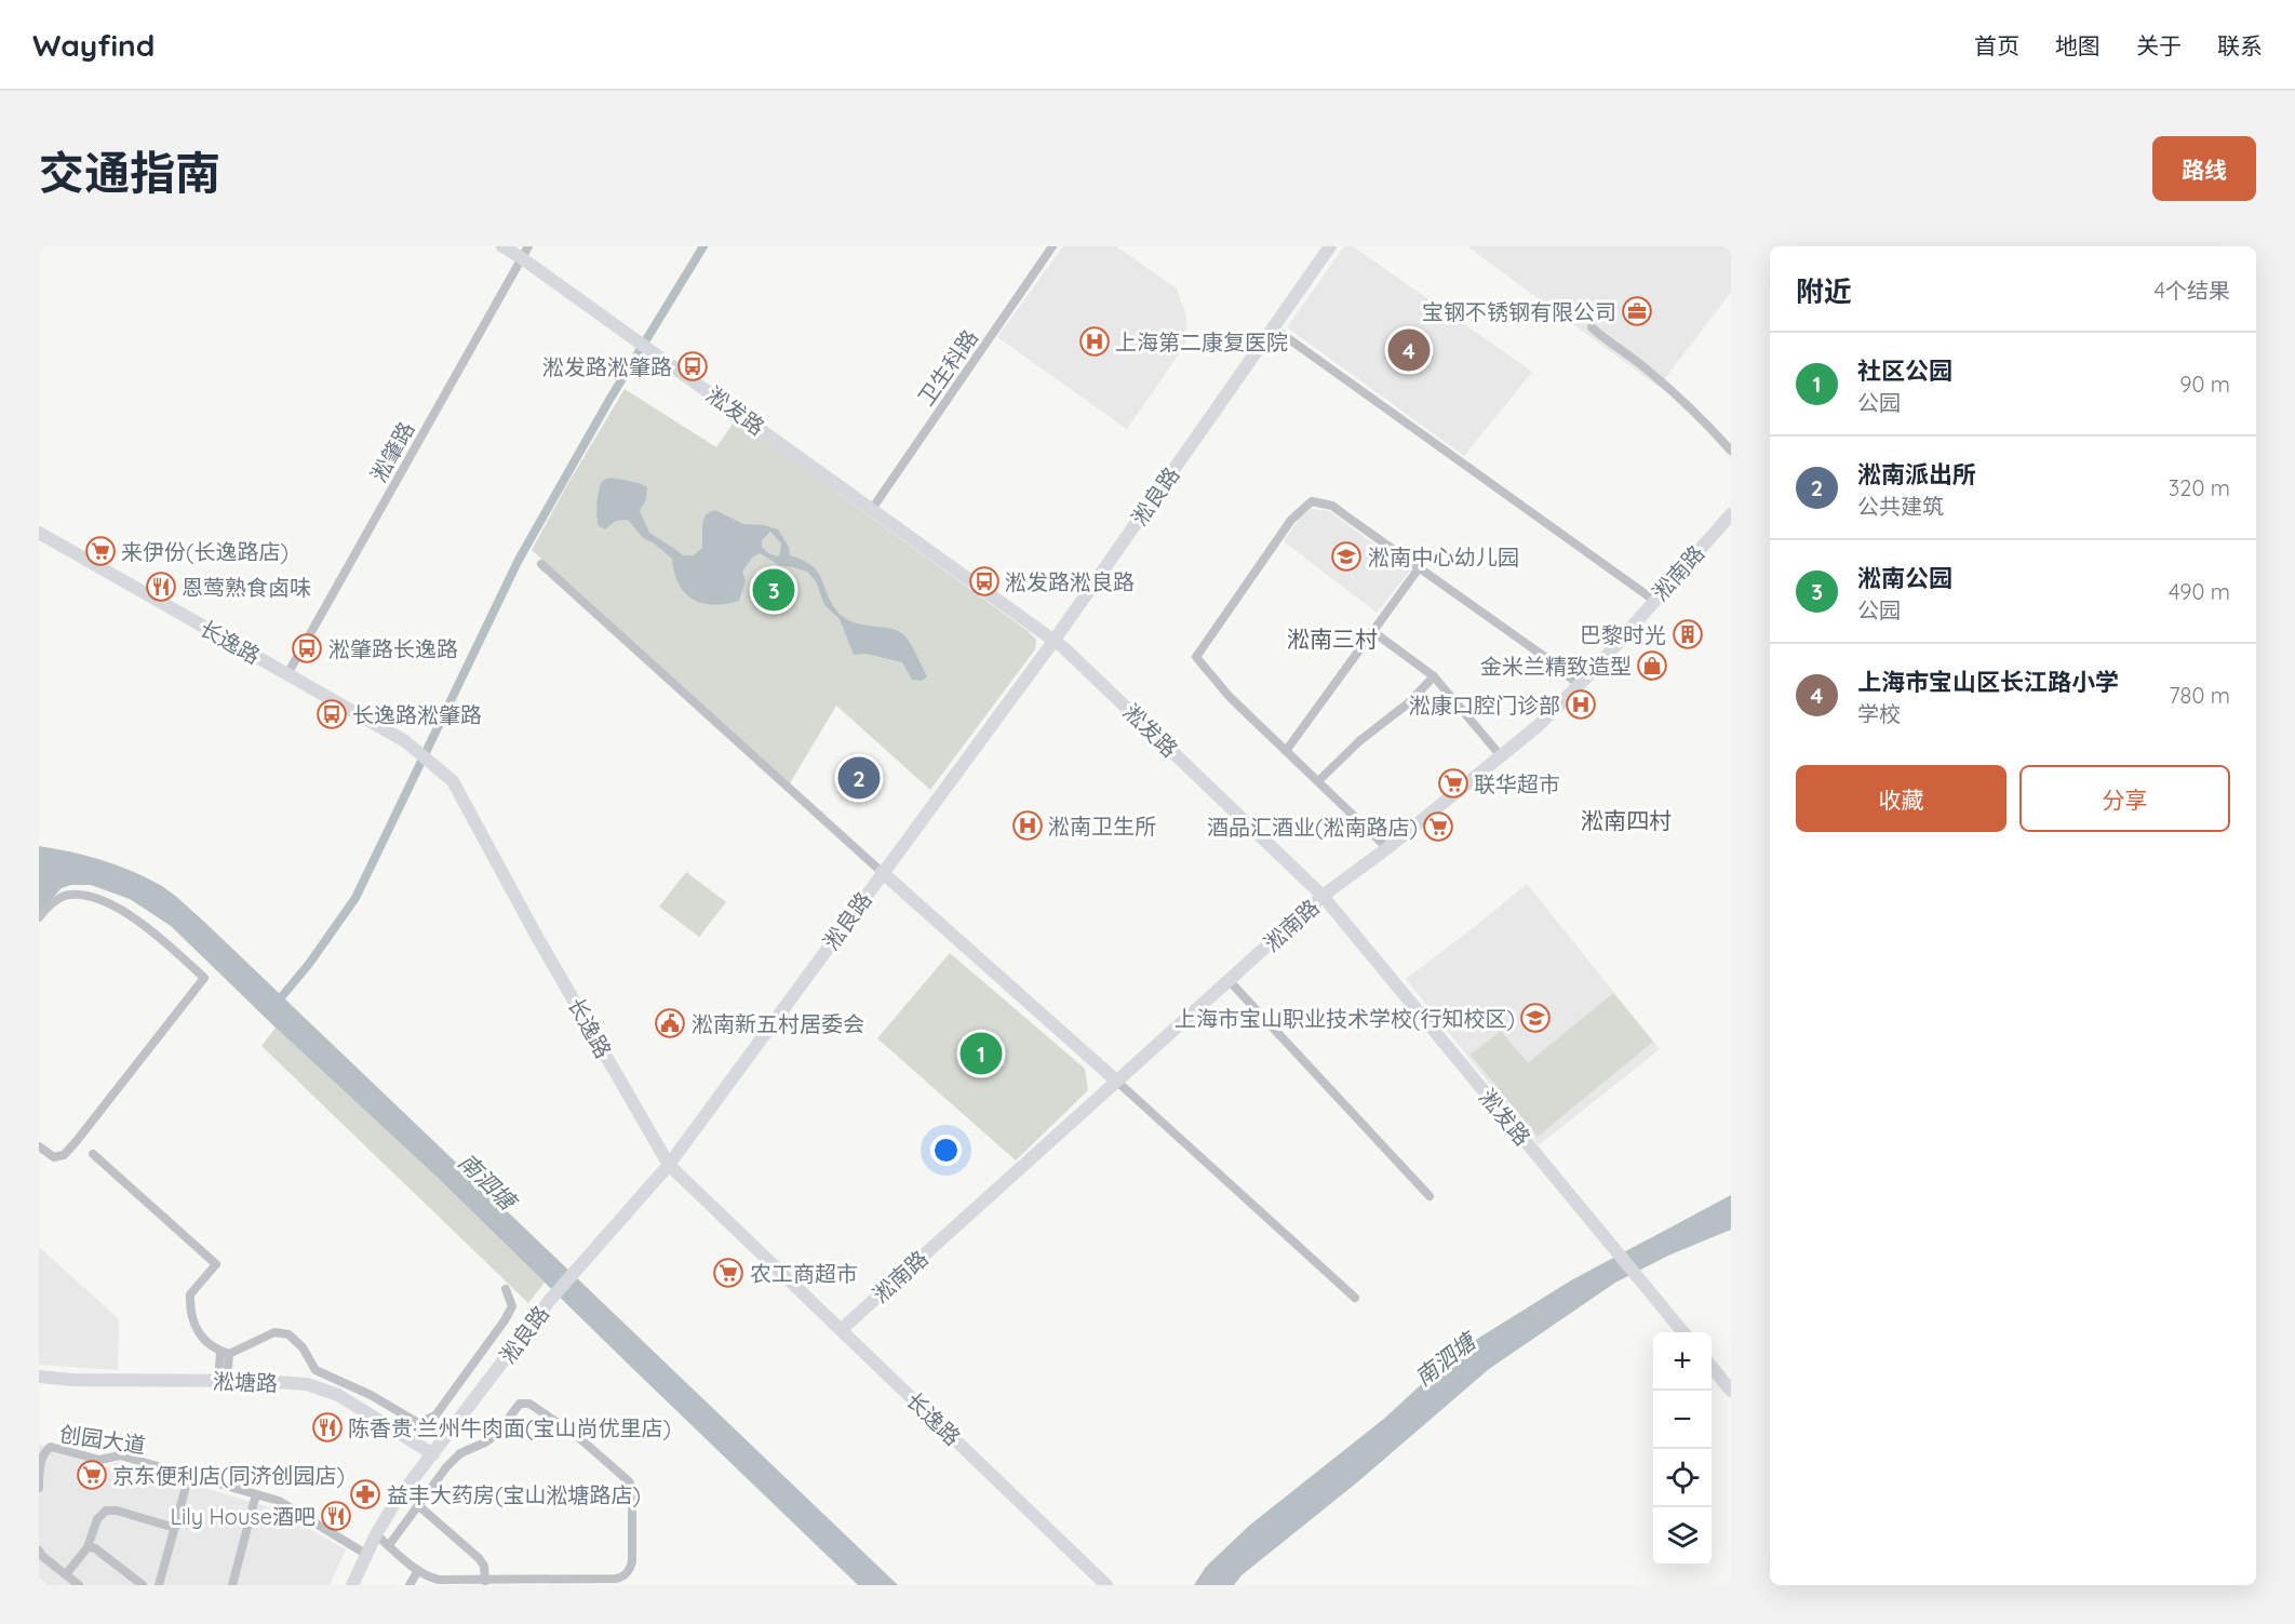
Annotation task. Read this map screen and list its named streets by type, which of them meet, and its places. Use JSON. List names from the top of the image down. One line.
{"streets":{"street":["卫生科路","淞发路","淞肇路","淞良路","淞南路","长逸路","淞塘路","创园大道"]},"crossings":[["卫生科路","淞发路"],["淞发路","淞肇路"],["淞发路","淞良路"],["淞发路","淞南路"],["淞肇路","长逸路"],["淞良路","长逸路"],["淞良路","淞塘路"],["淞良路","创园大道"],["淞南路","长逸路"]],"districts":["淞南三村","淞南四村"],"water":["南泗塘"],"places":{"office":["宝钢不锈钢有限公司"],"hospital":["上海第二康复医院","淞康口腔门诊部","淞南卫生所"],"bus stop":["淞发路淞肇路","淞发路淞良路","淞肇路长逸路","长逸路淞肇路"],"supermarket":["来伊份(长逸路店)","联华超市","酒品汇酒业(淞南路店)","农工商超市","京东便利店(同济创园店)"],"school or university":["淞南中心幼儿园","上海市宝山职业技术学校(行知校区)"],"restaurant":["恩莺熟食卤味","陈香贵·兰州牛肉面(宝山尚优里店)","Lily House酒吧"],"building":["巴黎时光"],"shop":["金米兰精致造型"],"public building":["淞南新五村居委会"],"pharmacy":["益丰大药房(宝山淞塘路店)"]},"page":{"header":"Wayfind","nav":["首页","地图","关于","联系"],"title":"交通指南","buttons":["路线",["收藏","分享"]],"heading":["附近","4个结果"],"pins":["4","3","2","1"],"list":[{"mark":"1","name":"社区公园","note":"公园","value":"90 m"},{"mark":"2","name":"淞南派出所","note":"公共建筑","value":"320 m"},{"mark":"3","name":"淞南公园","note":"公园","value":"490 m"},{"mark":"4","name":"上海市宝山区长江路小学","note":"学校","value":"780 m"}],"map_buttons":["+","−"]}}
